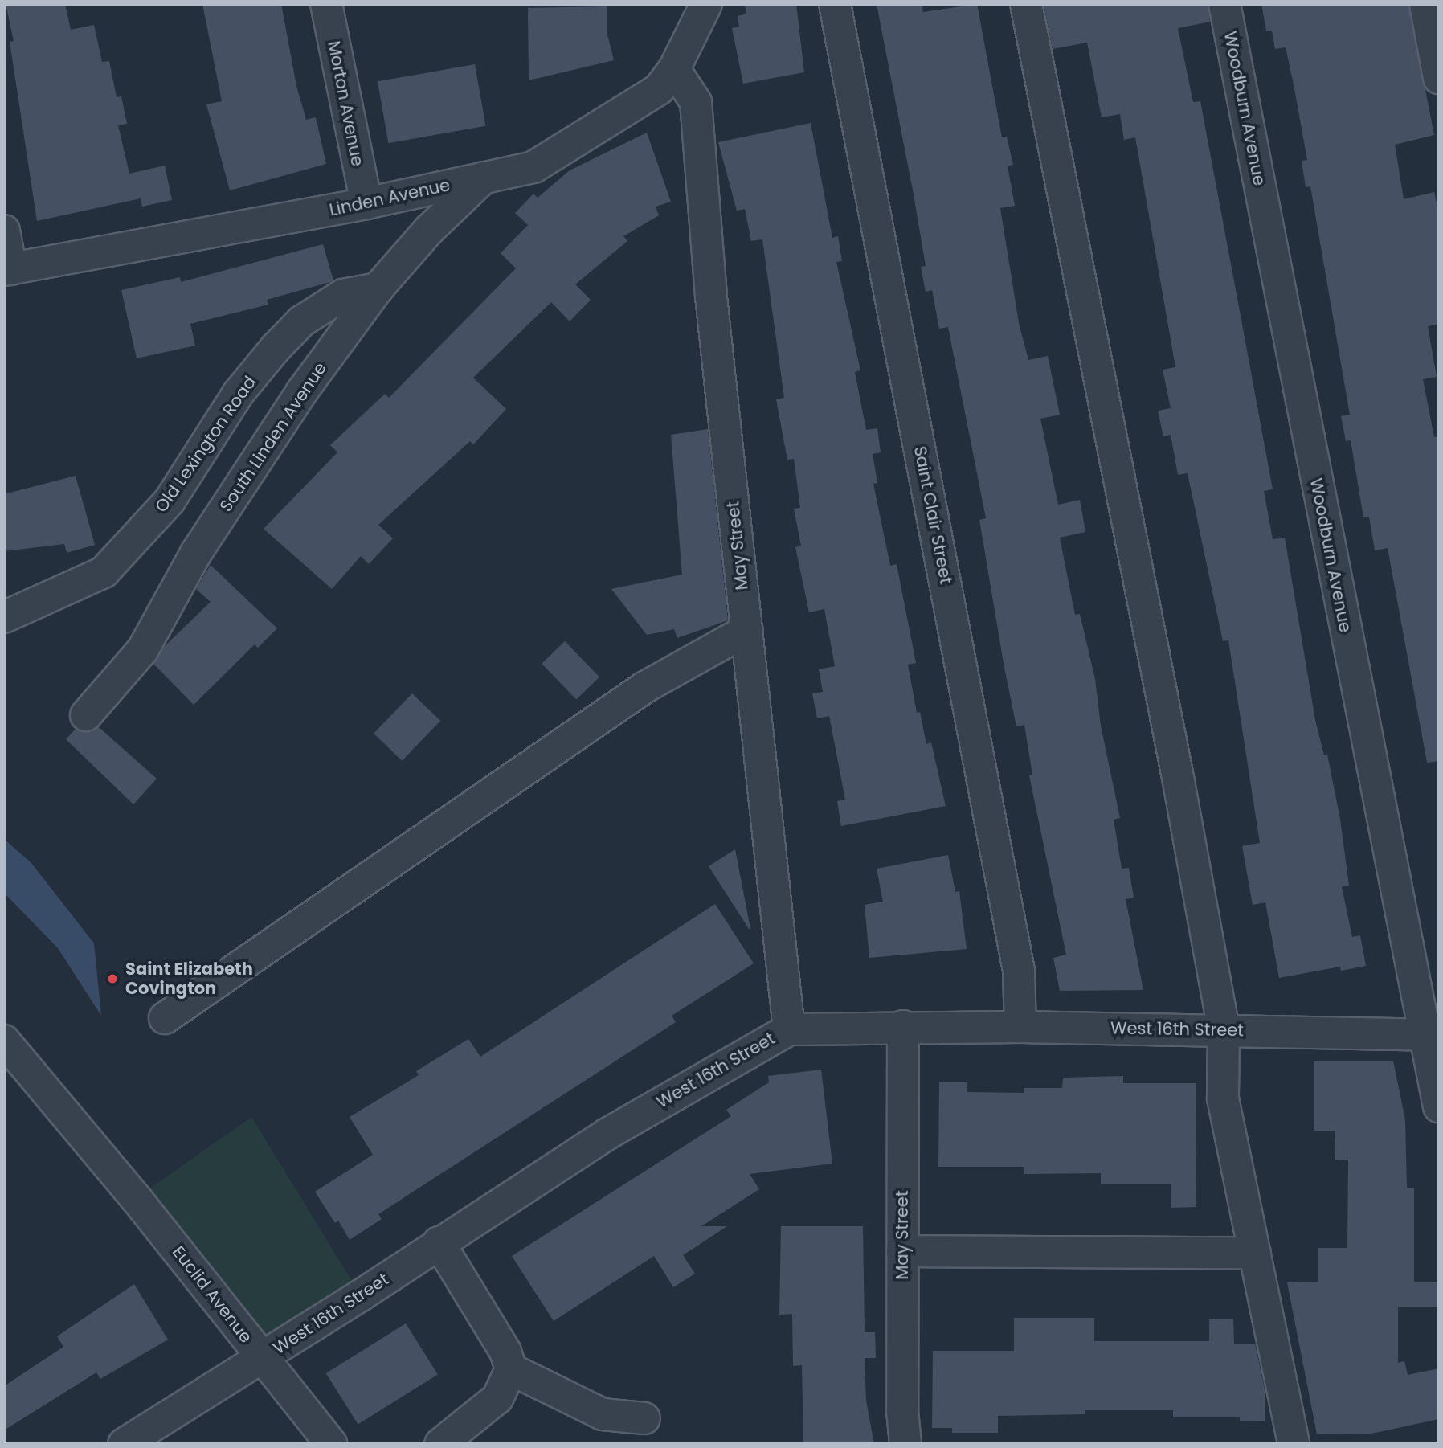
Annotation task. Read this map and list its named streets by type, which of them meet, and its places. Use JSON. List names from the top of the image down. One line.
{"streets":{"street":["Morton Avenue","Woodburn Avenue","Linden Avenue","South Linden Avenue","Old Lexington Road","Saint Clair Street","May Street","West 16th Street","Euclid Avenue"]},"crossings":[["Morton Avenue","Linden Avenue"],["Woodburn Avenue","West 16th Street"],["Linden Avenue","South Linden Avenue"],["Linden Avenue","May Street"],["South Linden Avenue","Old Lexington Road"],["Saint Clair Street","West 16th Street"],["May Street","West 16th Street"],["West 16th Street","Euclid Avenue"]],"places":["Saint Elizabeth Covington"]}
